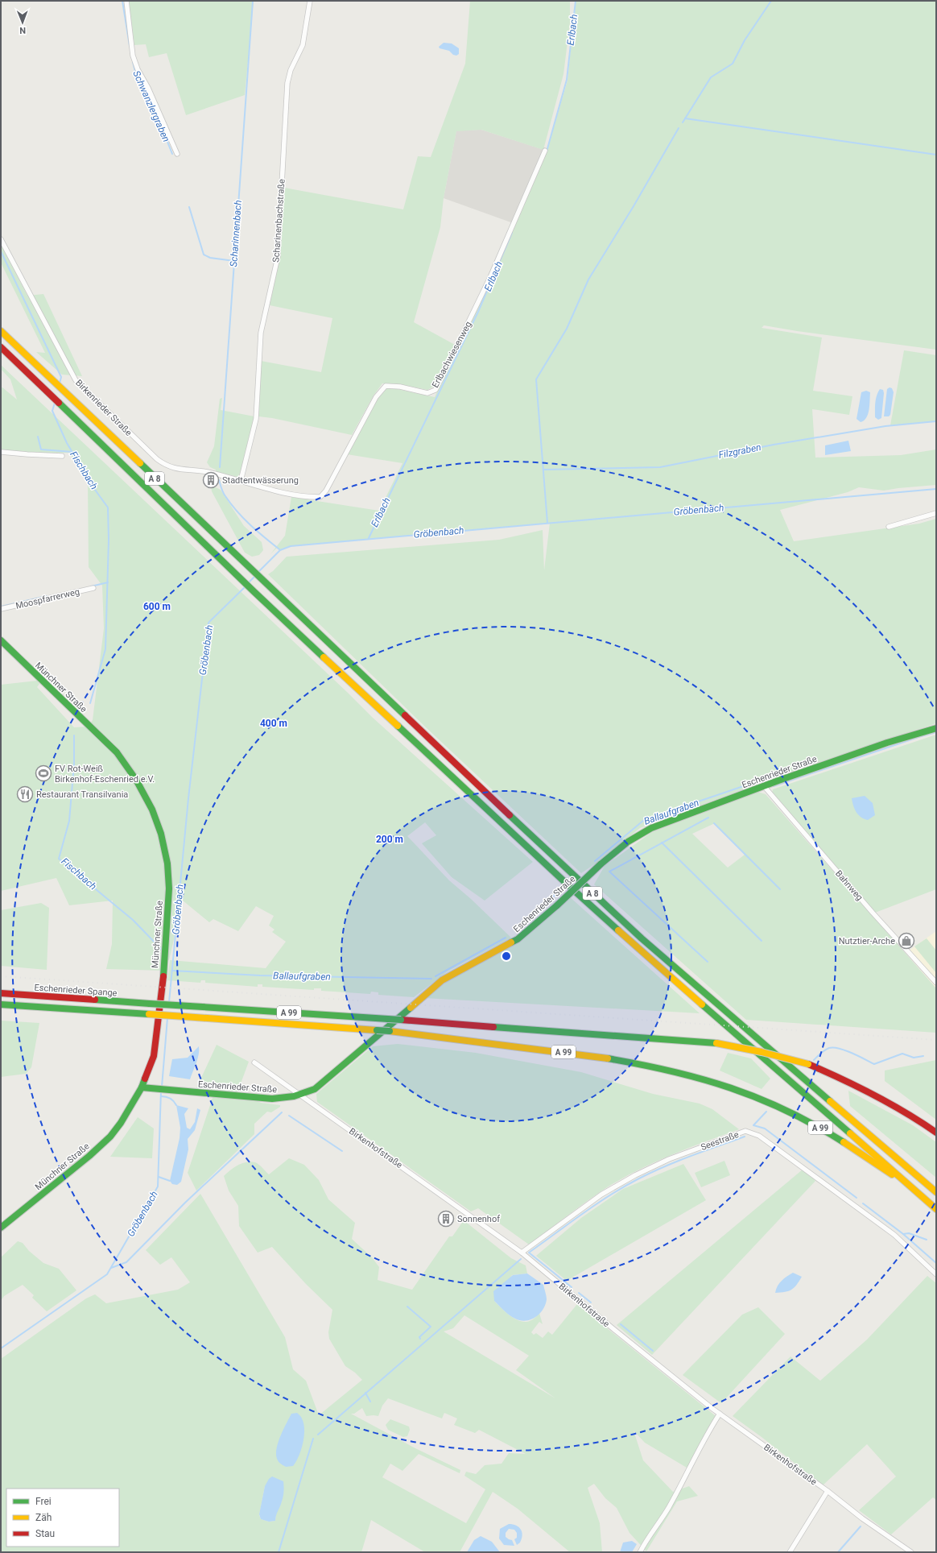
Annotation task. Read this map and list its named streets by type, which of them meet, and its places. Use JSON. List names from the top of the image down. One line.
{"streets":{"main road":["A 8","Münchner Straße","Eschenrieder Straße","Eschenrieder Spange","A 99"],"street":["Scharinenbachstraße","Erlbachwiesenweg","Birkenrieder Straße","Moospfarrerweg","Bahnweg","Seestraße","Birkenhofstraße"]},"crossings":[["Scharinenbachstraße","Erlbachwiesenweg"],["Scharinenbachstraße","Birkenrieder Straße"],["Erlbachwiesenweg","Birkenrieder Straße"],["A 8","A 99"],["Münchner Straße","Eschenrieder Straße"],["Eschenrieder Straße","Bahnweg"],["Eschenrieder Straße","Birkenhofstraße"],["Seestraße","Birkenhofstraße"]],"water":["Erlbach","Schwanzlergraben","Scharinnenbach","Filzgraben","Fischbach","Gröbenbach","Ballaufgraben"],"places":{"building":["Stadtentwässerung","Sonnenhof"],"sports":["FV Rot-Weiß Birkenhof-Eschenried e.V."],"restaurant":["Restaurant Transilvania"],"shop":["Nutztier-Arche"]},"legend":["Frei","Zäh","Stau"],"north":"bottom","rings":["600 m","400 m","200 m"]}
